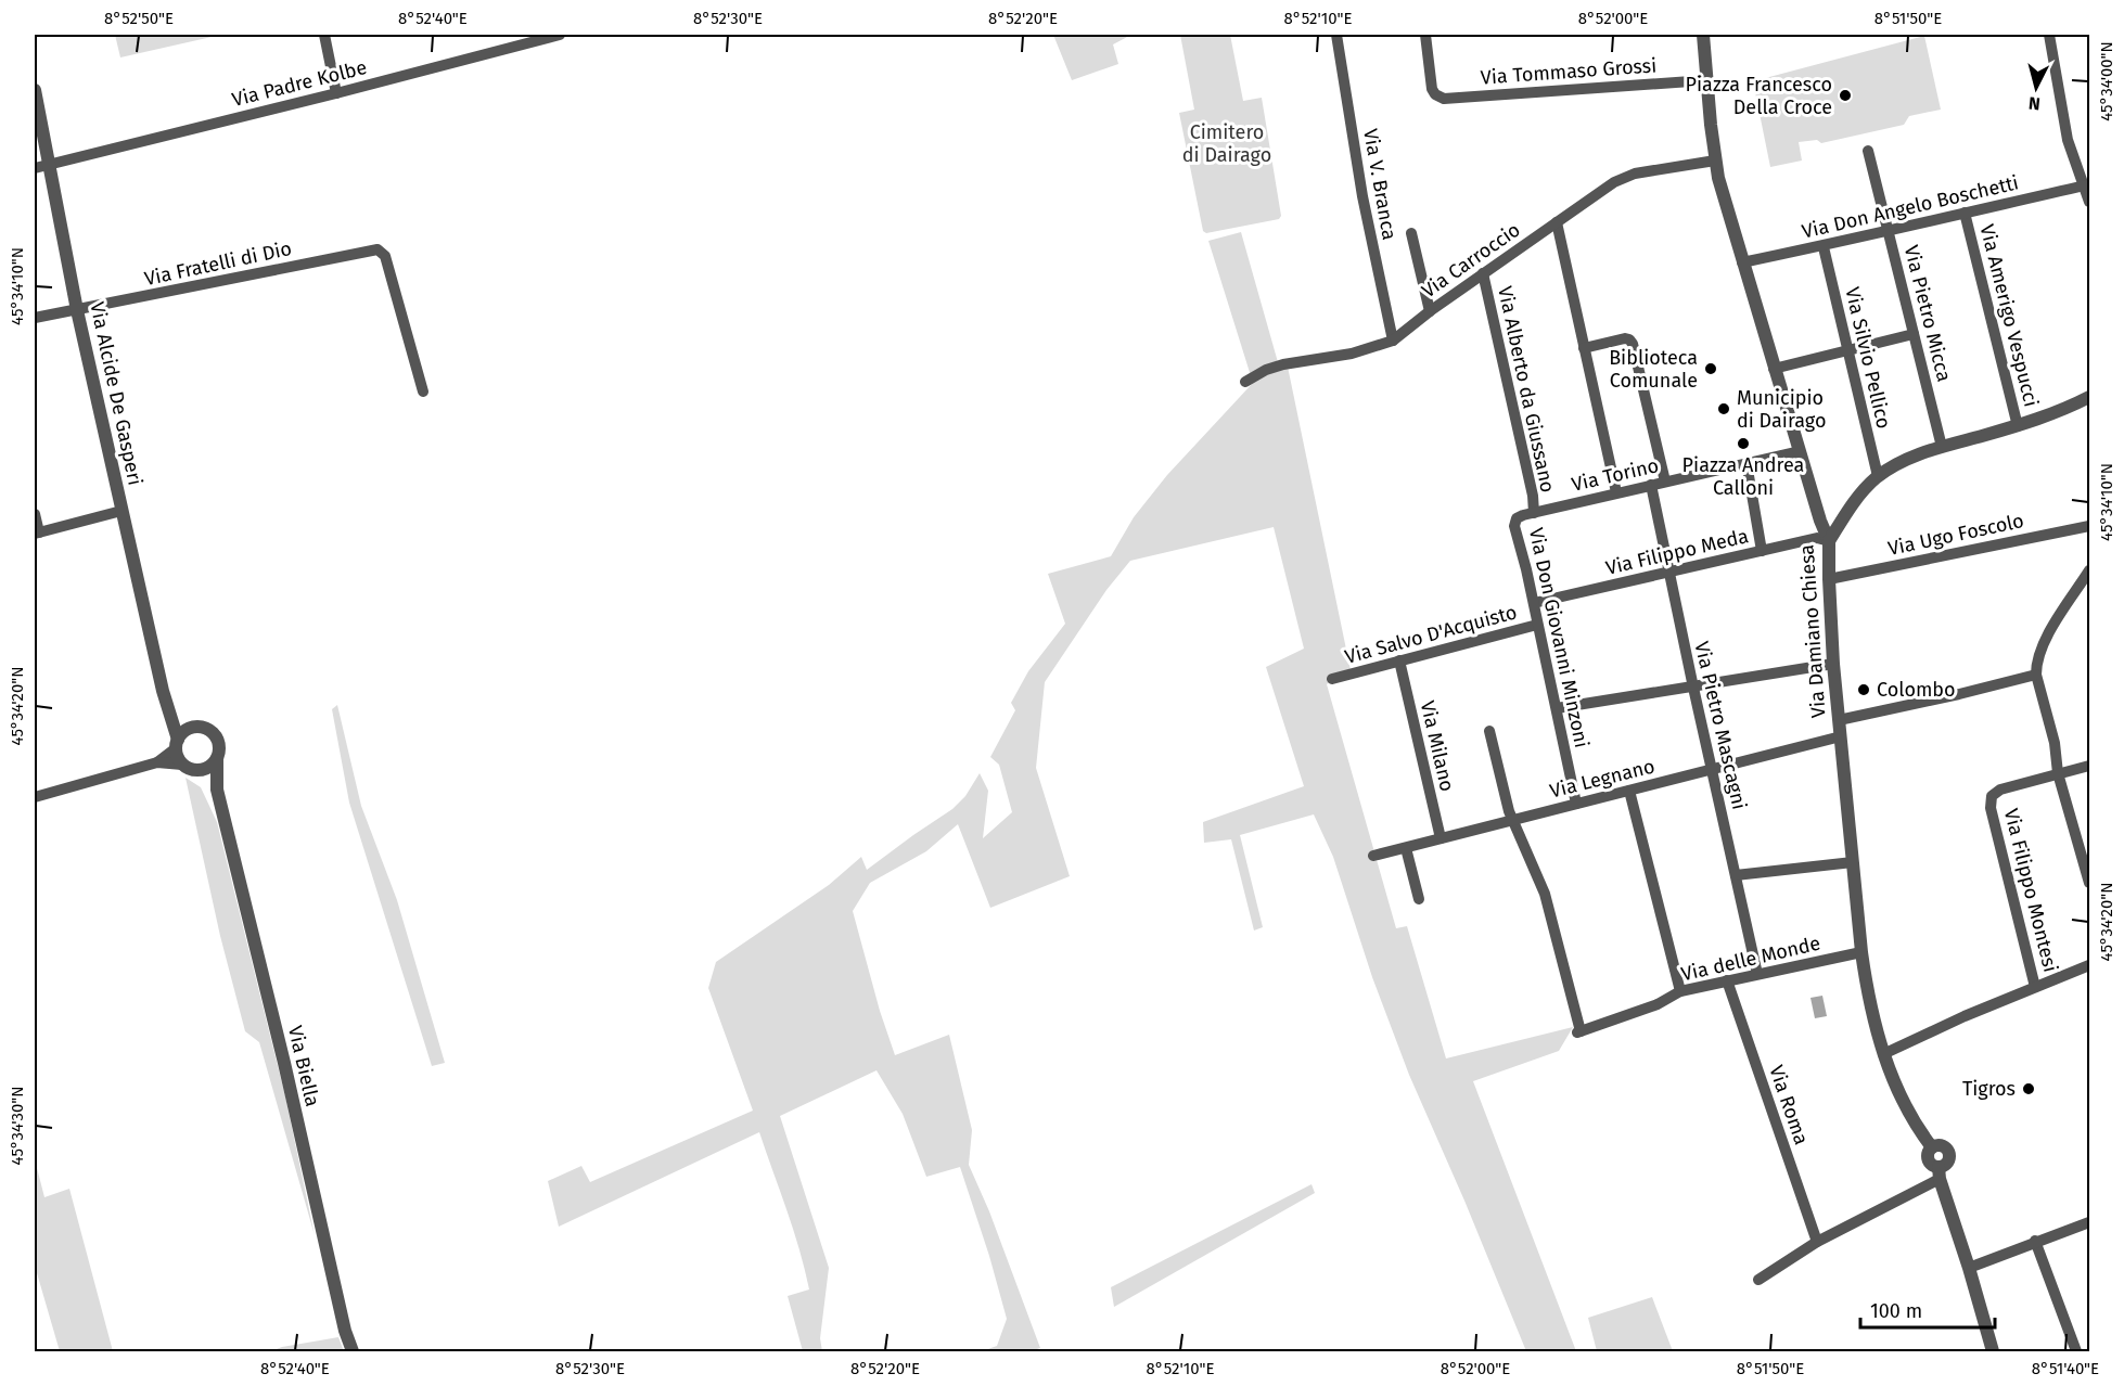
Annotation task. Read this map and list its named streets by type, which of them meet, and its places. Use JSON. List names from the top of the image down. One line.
{"streets":{"street":["Via Tommaso Grossi","Via Padre Kolbe","Via V. Branca","Via Don Angelo Boschetti","Via Carroccio","Via Fratelli di Dio","Via Pietro Micca","Via Amerigo Vespucci","Via Silvio Pellico","Via Alberto da Giussano","Via Alcide De Gasperi","Via Torino","Via Ugo Foscolo","Via Filippo Meda","Via Damiano Chiesa","Via Salvo D'Acquisto","Via Don Giovanni Minzoni","Via Pietro Mascagni","Via Milano","Via Legnano","Via Filippo Montesi","Via delle Monde","Via Biella","Via Roma"]},"crossings":[["Via Tommaso Grossi","Via Damiano Chiesa"],["Via Padre Kolbe","Via Alcide De Gasperi"],["Via V. Branca","Via Carroccio"],["Via Don Angelo Boschetti","Via Pietro Micca"],["Via Don Angelo Boschetti","Via Amerigo Vespucci"],["Via Don Angelo Boschetti","Via Silvio Pellico"],["Via Don Angelo Boschetti","Via Damiano Chiesa"],["Via Carroccio","Via Alberto da Giussano"],["Via Carroccio","Via Damiano Chiesa"],["Via Fratelli di Dio","Via Alcide De Gasperi"],["Via Alberto da Giussano","Via Torino"],["Via Alcide De Gasperi","Via Biella"],["Via Torino","Via Damiano Chiesa"],["Via Torino","Via Don Giovanni Minzoni"],["Via Torino","Via Pietro Mascagni"],["Via Ugo Foscolo","Via Damiano Chiesa"],["Via Filippo Meda","Via Damiano Chiesa"],["Via Filippo Meda","Via Don Giovanni Minzoni"],["Via Filippo Meda","Via Pietro Mascagni"],["Via Damiano Chiesa","Via Legnano"],["Via Damiano Chiesa","Via delle Monde"],["Via Salvo D'Acquisto","Via Don Giovanni Minzoni"],["Via Salvo D'Acquisto","Via Milano"],["Via Don Giovanni Minzoni","Via Legnano"],["Via Pietro Mascagni","Via Legnano"],["Via Pietro Mascagni","Via delle Monde"],["Via Milano","Via Legnano"],["Via Legnano","Via delle Monde"],["Via delle Monde","Via Roma"]],"parks":["Cimitero di Dairago"],"places":["Piazza Francesco Della Croce","Biblioteca Comunale","Municipio di Dairago","Piazza Andrea Calloni","Colombo","Tigros"],"scale_bar":"100 m","north":"bottom","coordinates":["8°52'50\"E","8°52'40\"E","8°52'30\"E","8°52'20\"E","8°52'10\"E","8°52'00\"E","8°51'50\"E","45°34'00\"N","45°34'10\"N","45°34'20\"N","45°34'30\"N","8°51'40\"E"]}
